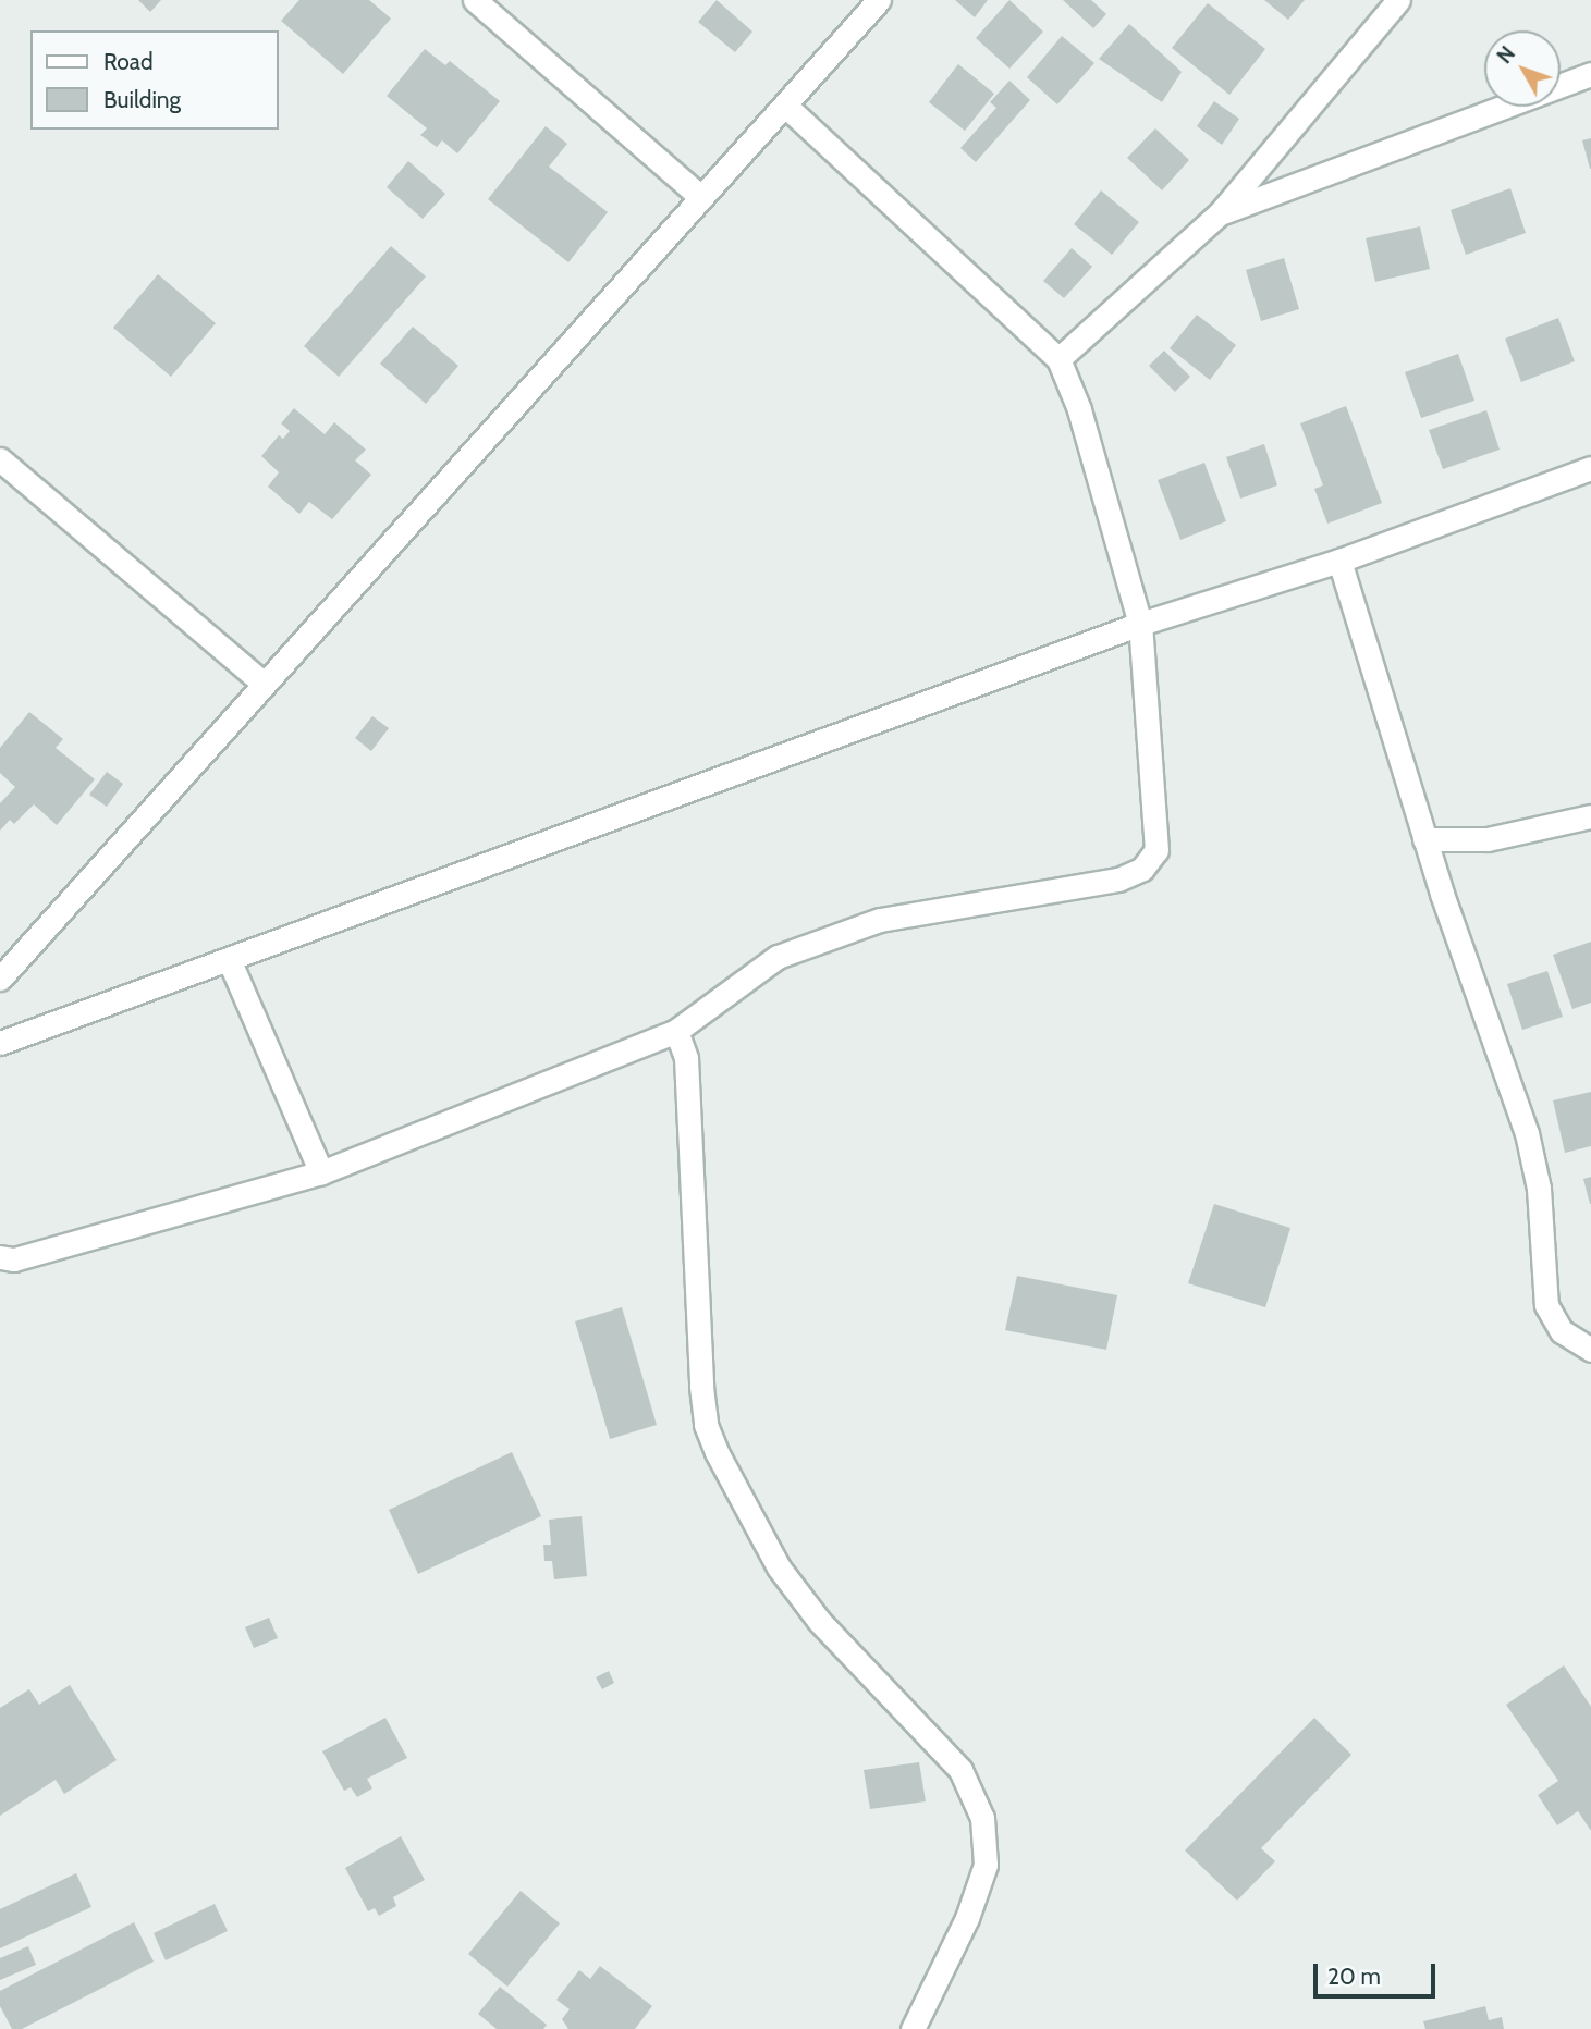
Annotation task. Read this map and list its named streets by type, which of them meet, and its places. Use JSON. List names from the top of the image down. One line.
{"legend":["Road","Building"],"scale_bar":"20 m","north":"top left"}
